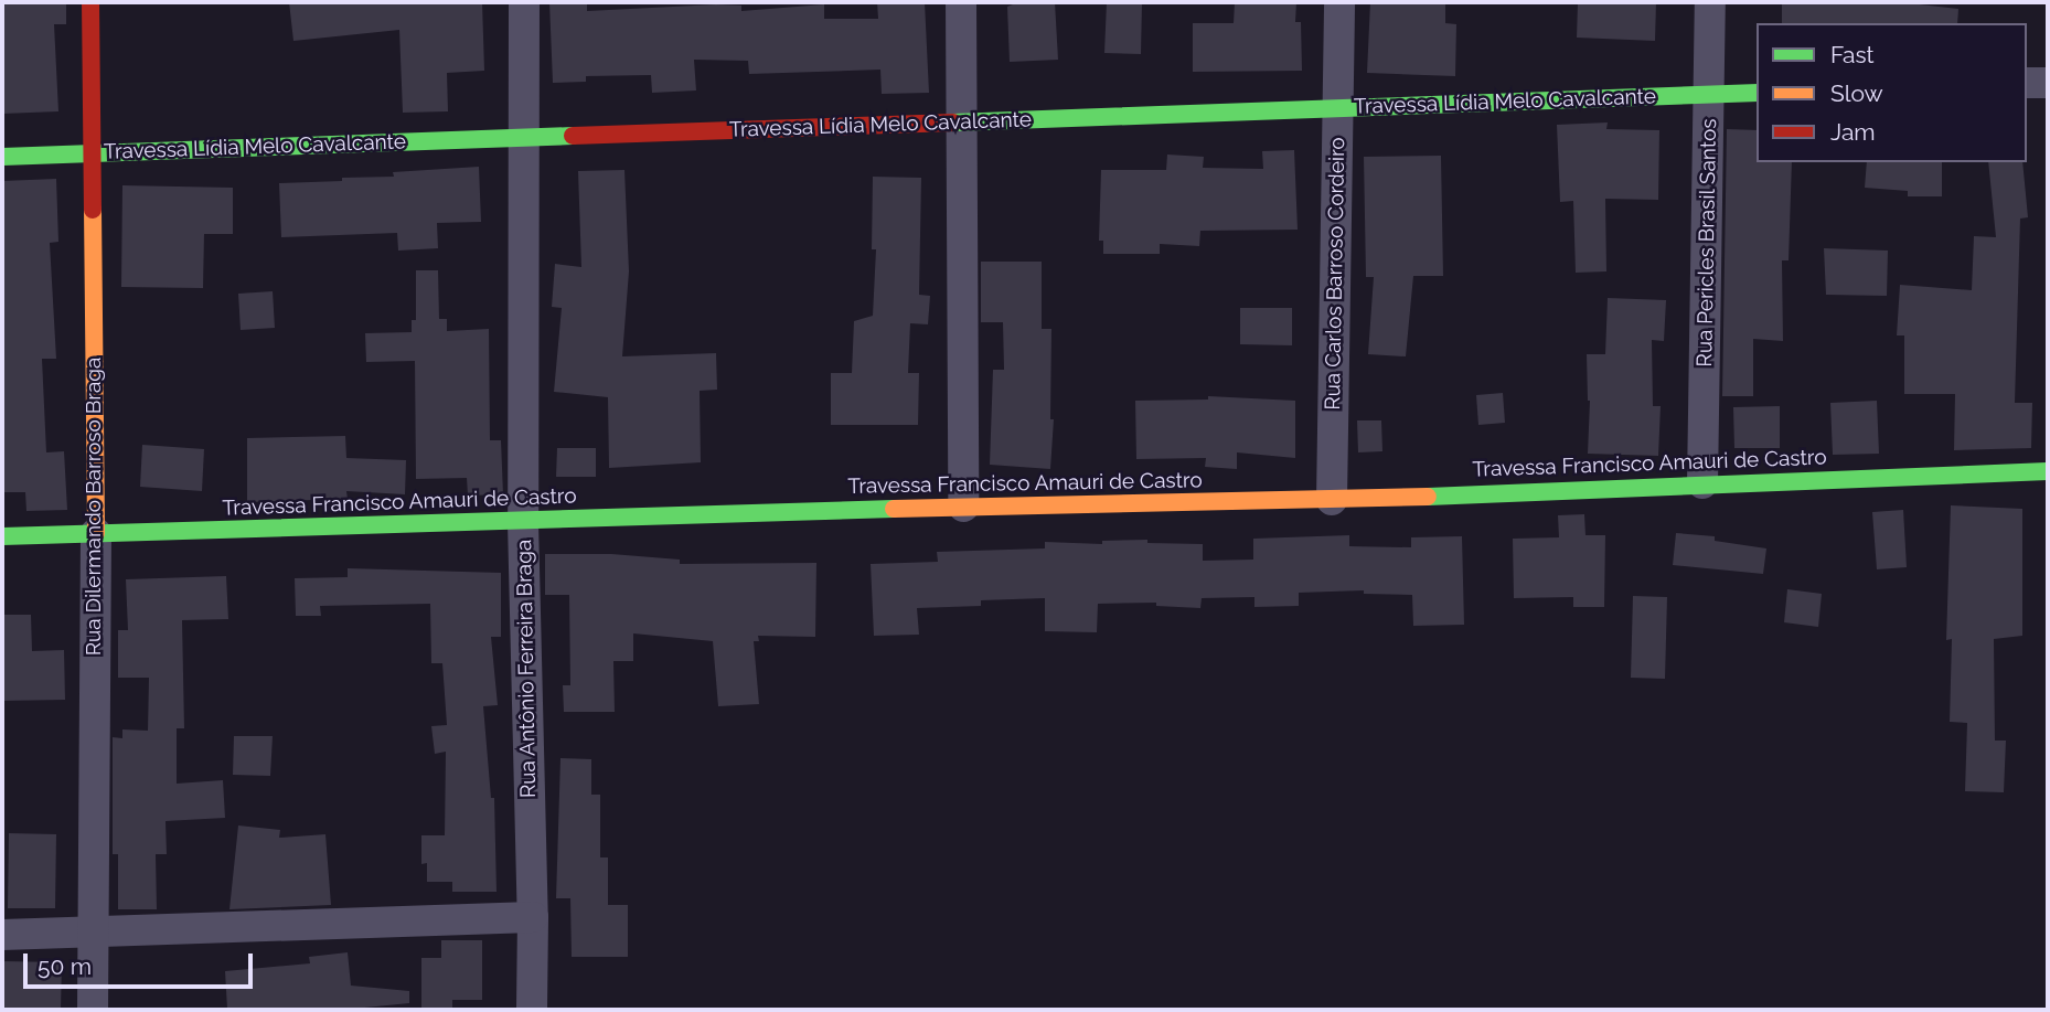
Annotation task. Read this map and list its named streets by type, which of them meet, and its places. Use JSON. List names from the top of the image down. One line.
{"streets":{"street":["Travessa Lídia Melo Cavalcante","Rua Pericles Brasil Santos","Rua Carlos Barroso Cordeiro","Travessa Francisco Amauri de Castro","Rua Dilermando Barroso Braga","Rua Antônio Ferreira Braga"]},"crossings":[["Travessa Lídia Melo Cavalcante","Rua Pericles Brasil Santos"],["Travessa Lídia Melo Cavalcante","Rua Carlos Barroso Cordeiro"],["Travessa Lídia Melo Cavalcante","Rua Dilermando Barroso Braga"],["Travessa Lídia Melo Cavalcante","Rua Antônio Ferreira Braga"],["Rua Pericles Brasil Santos","Travessa Francisco Amauri de Castro"],["Rua Carlos Barroso Cordeiro","Travessa Francisco Amauri de Castro"],["Travessa Francisco Amauri de Castro","Rua Dilermando Barroso Braga"],["Travessa Francisco Amauri de Castro","Rua Antônio Ferreira Braga"]],"legend":["Fast","Slow","Jam"],"scale_bar":"50 m"}
